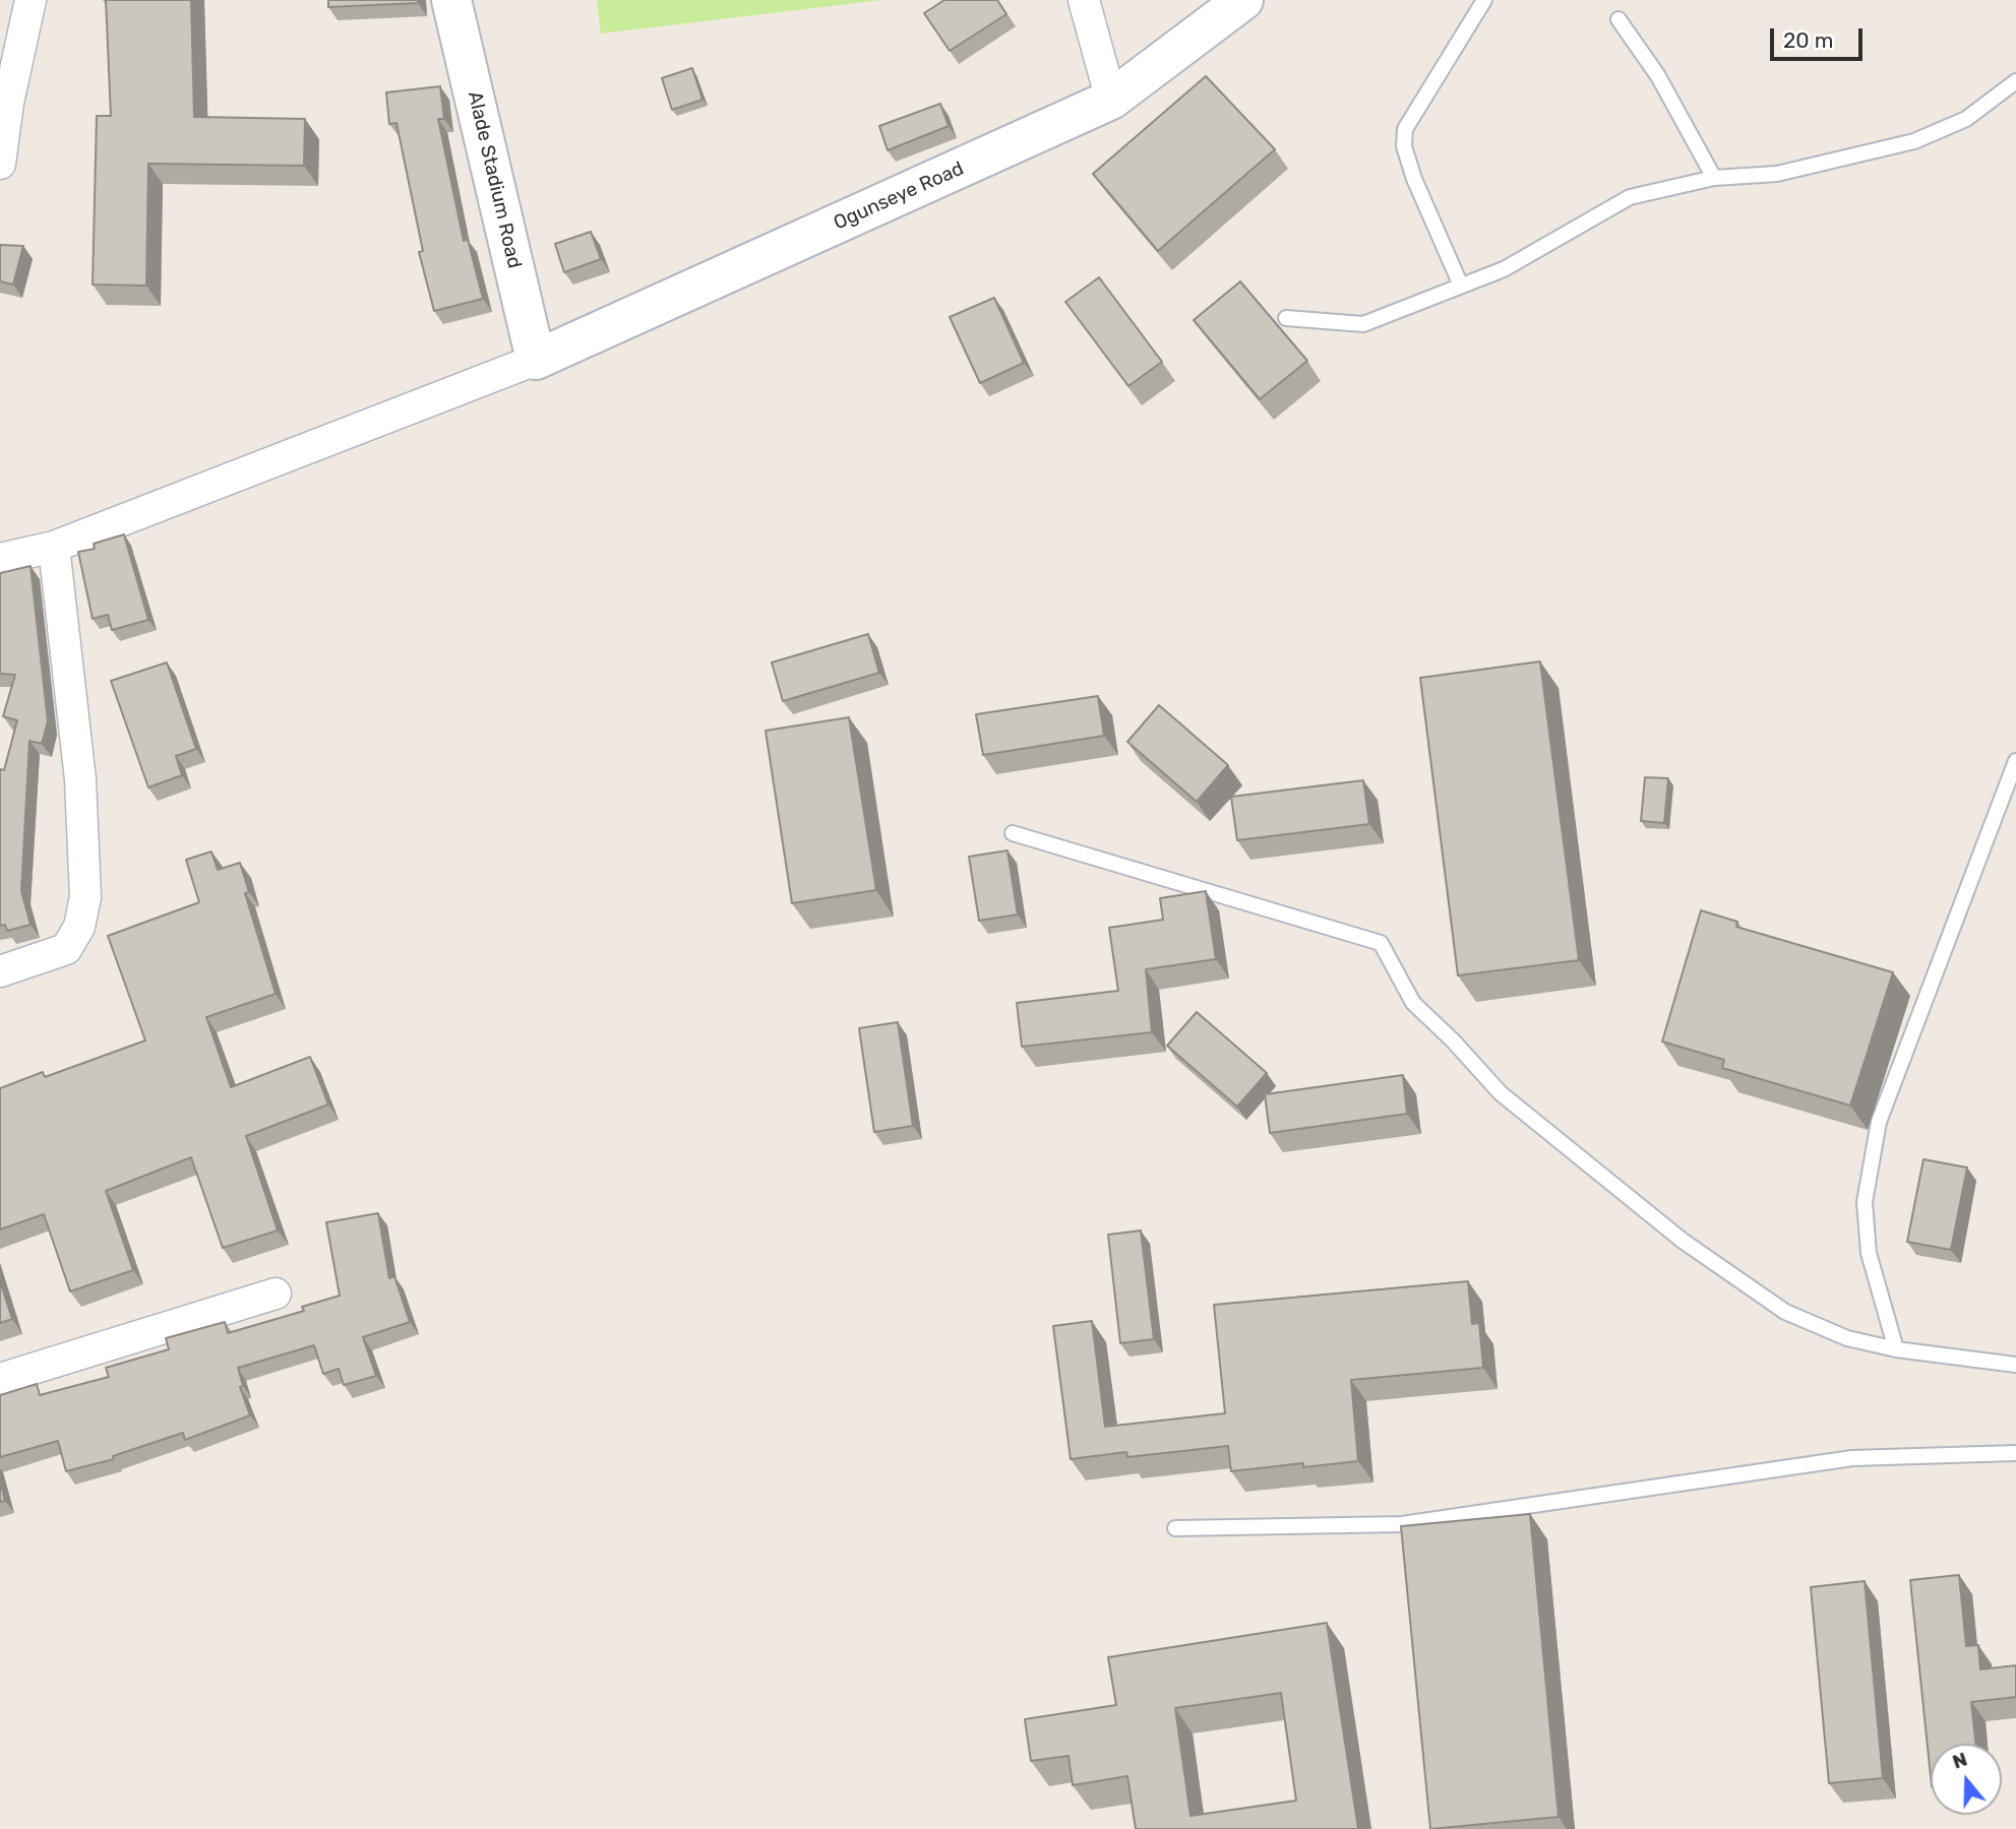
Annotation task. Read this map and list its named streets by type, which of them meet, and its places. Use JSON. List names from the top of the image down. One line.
{"streets":{"street":["Alade Stadium Road","Ogunseye Road"]},"crossings":[["Alade Stadium Road","Ogunseye Road"]],"scale_bar":"20 m","north":"top"}
